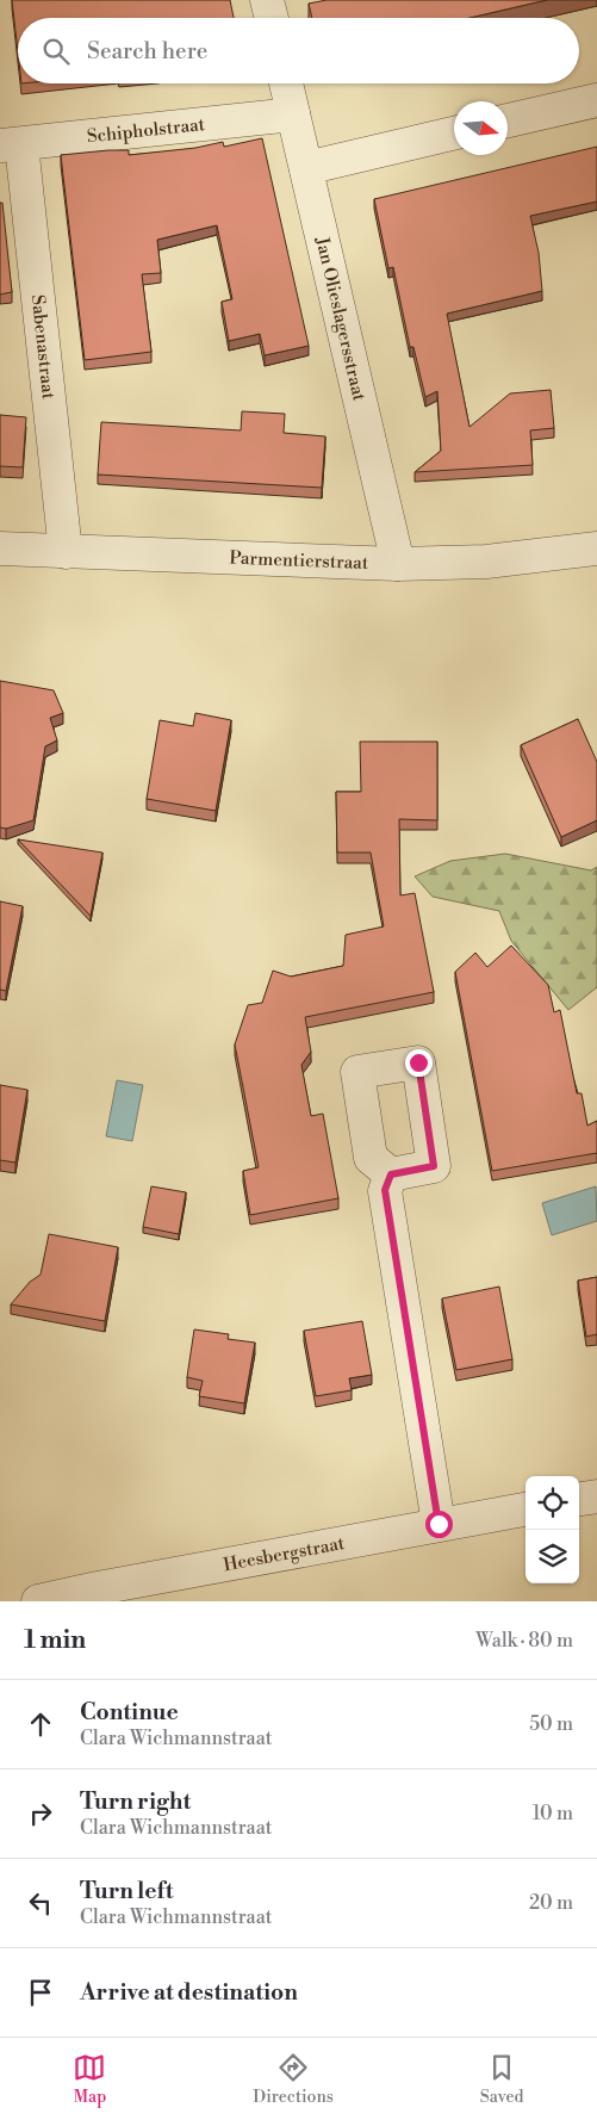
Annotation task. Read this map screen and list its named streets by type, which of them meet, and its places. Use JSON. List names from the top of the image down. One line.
{"streets":{"street":["Schipholstraat","Jan Olieslagersstraat","Sabenastraat","Parmentierstraat","Heesbergstraat"]},"crossings":[["Schipholstraat","Jan Olieslagersstraat"],["Schipholstraat","Sabenastraat"],["Jan Olieslagersstraat","Parmentierstraat"],["Sabenastraat","Parmentierstraat"]],"north":"right","page":{"search":"Search here","heading":["1 min","Walk · 80 m"],"list":[["Continue","Clara Wichmannstraat","50 m"],["Turn right","Clara Wichmannstraat","10 m"],["Turn left","Clara Wichmannstraat","20 m"],"Arrive at destination"],"nav":["Map","Directions","Saved"]}}
